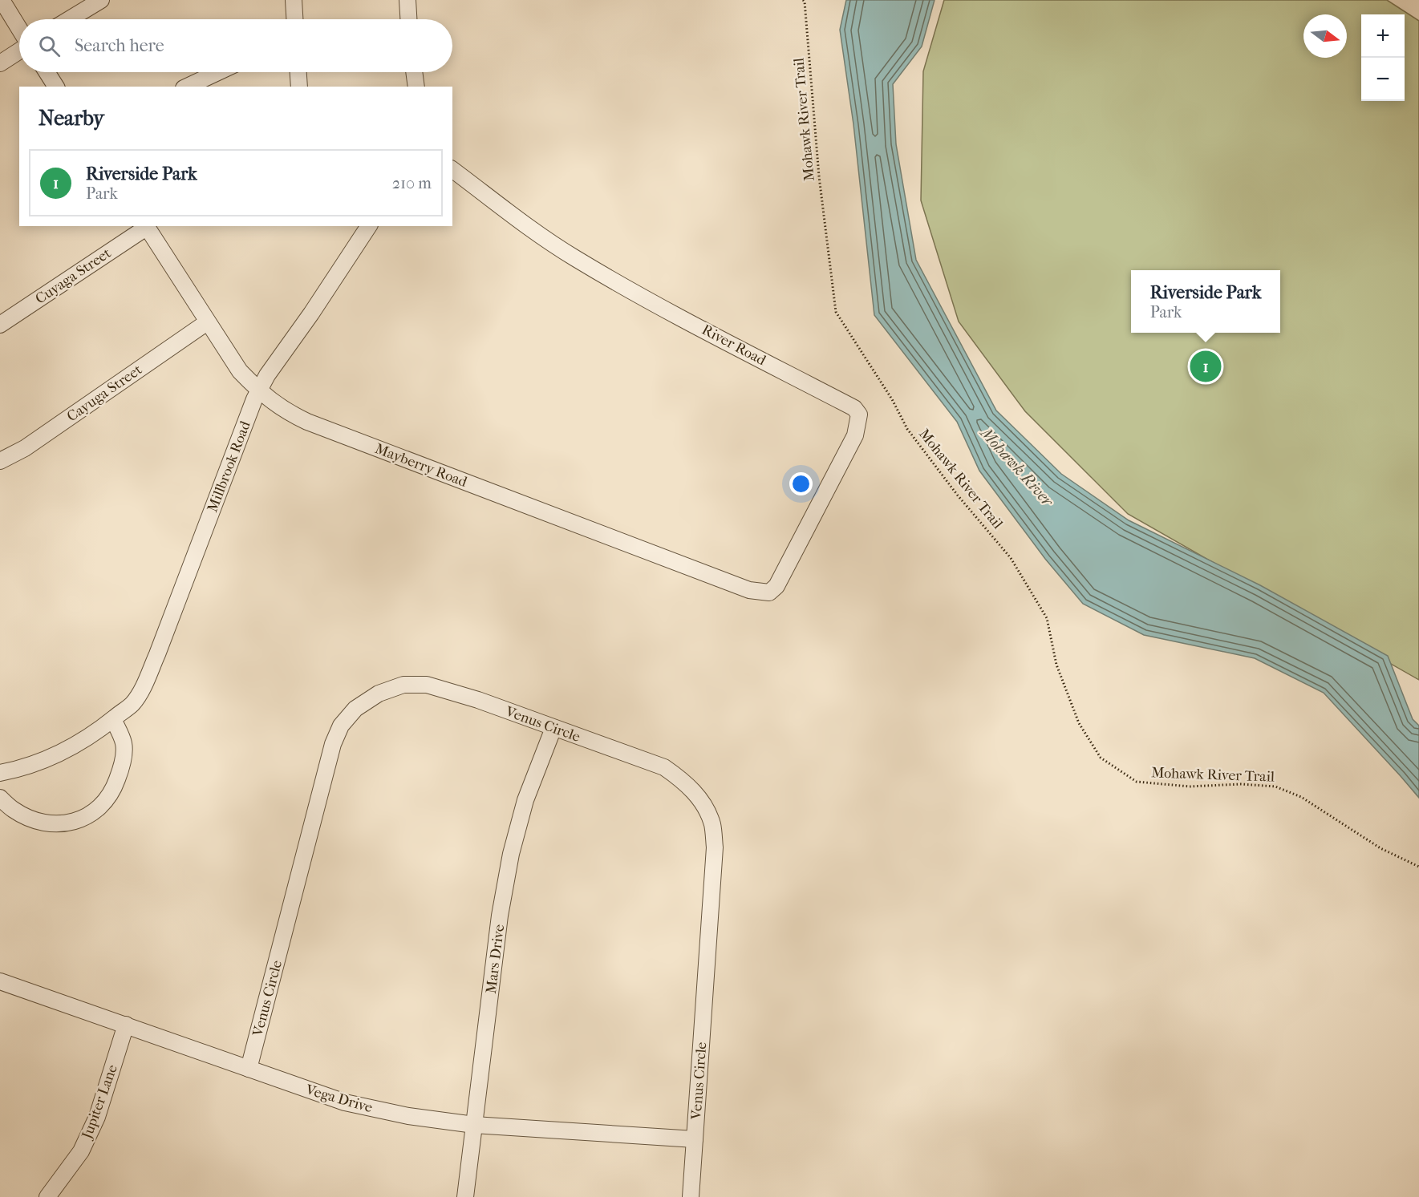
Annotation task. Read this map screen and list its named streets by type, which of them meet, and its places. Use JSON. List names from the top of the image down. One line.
{"streets":{"street":["Cuyaga Street","River Road","Cayuga Street","Mayberry Road","Millbrook Road","Venus Circle","Mars Drive","Vega Drive","Jupiter Lane"],"path":["Mohawk River Trail"]},"crossings":[["Cuyaga Street","Mayberry Road"],["River Road","Mayberry Road"],["Cayuga Street","Mayberry Road"],["Mayberry Road","Millbrook Road"],["Venus Circle","Mars Drive"],["Venus Circle","Vega Drive"],["Mars Drive","Vega Drive"],["Vega Drive","Jupiter Lane"]],"water":["Mohawk River"],"north":"right","page":{"map_buttons":["+","−"],"search":"Search here","heading":"Nearby","list":[{"mark":"1","name":"Riverside Park","note":"Park","value":"210 m"}],"popup":["Riverside Park","Park"],"pins":"1"}}
